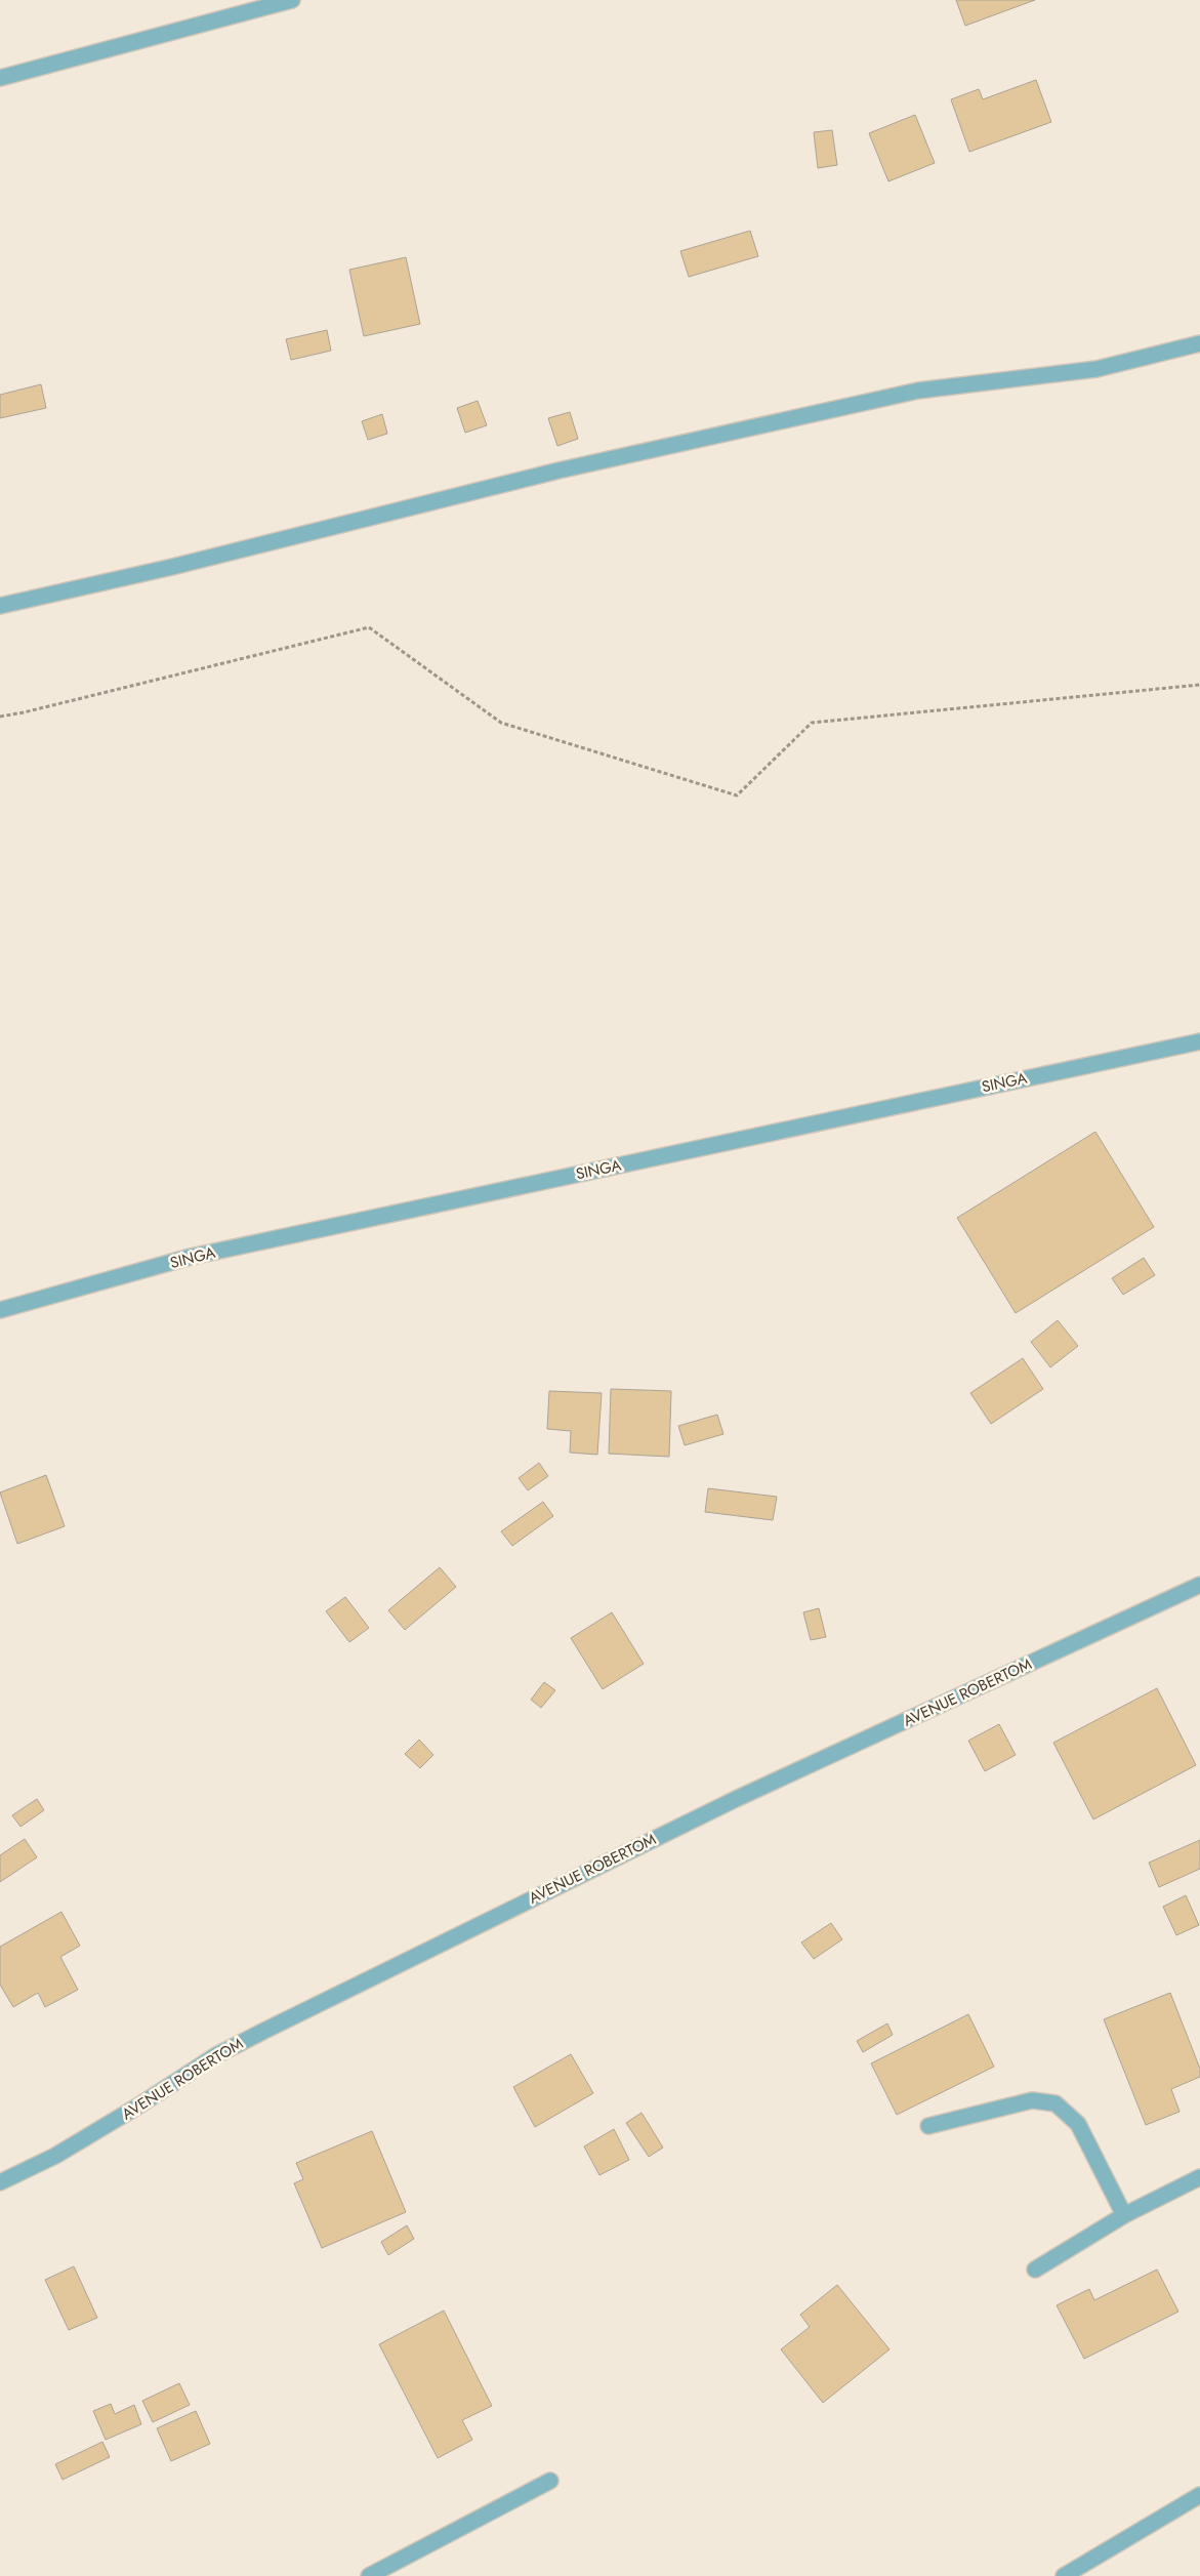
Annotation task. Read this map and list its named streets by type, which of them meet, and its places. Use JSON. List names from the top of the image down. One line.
{"streets":{"street":["SINGA","AVENUE ROBERTOM"]}}
